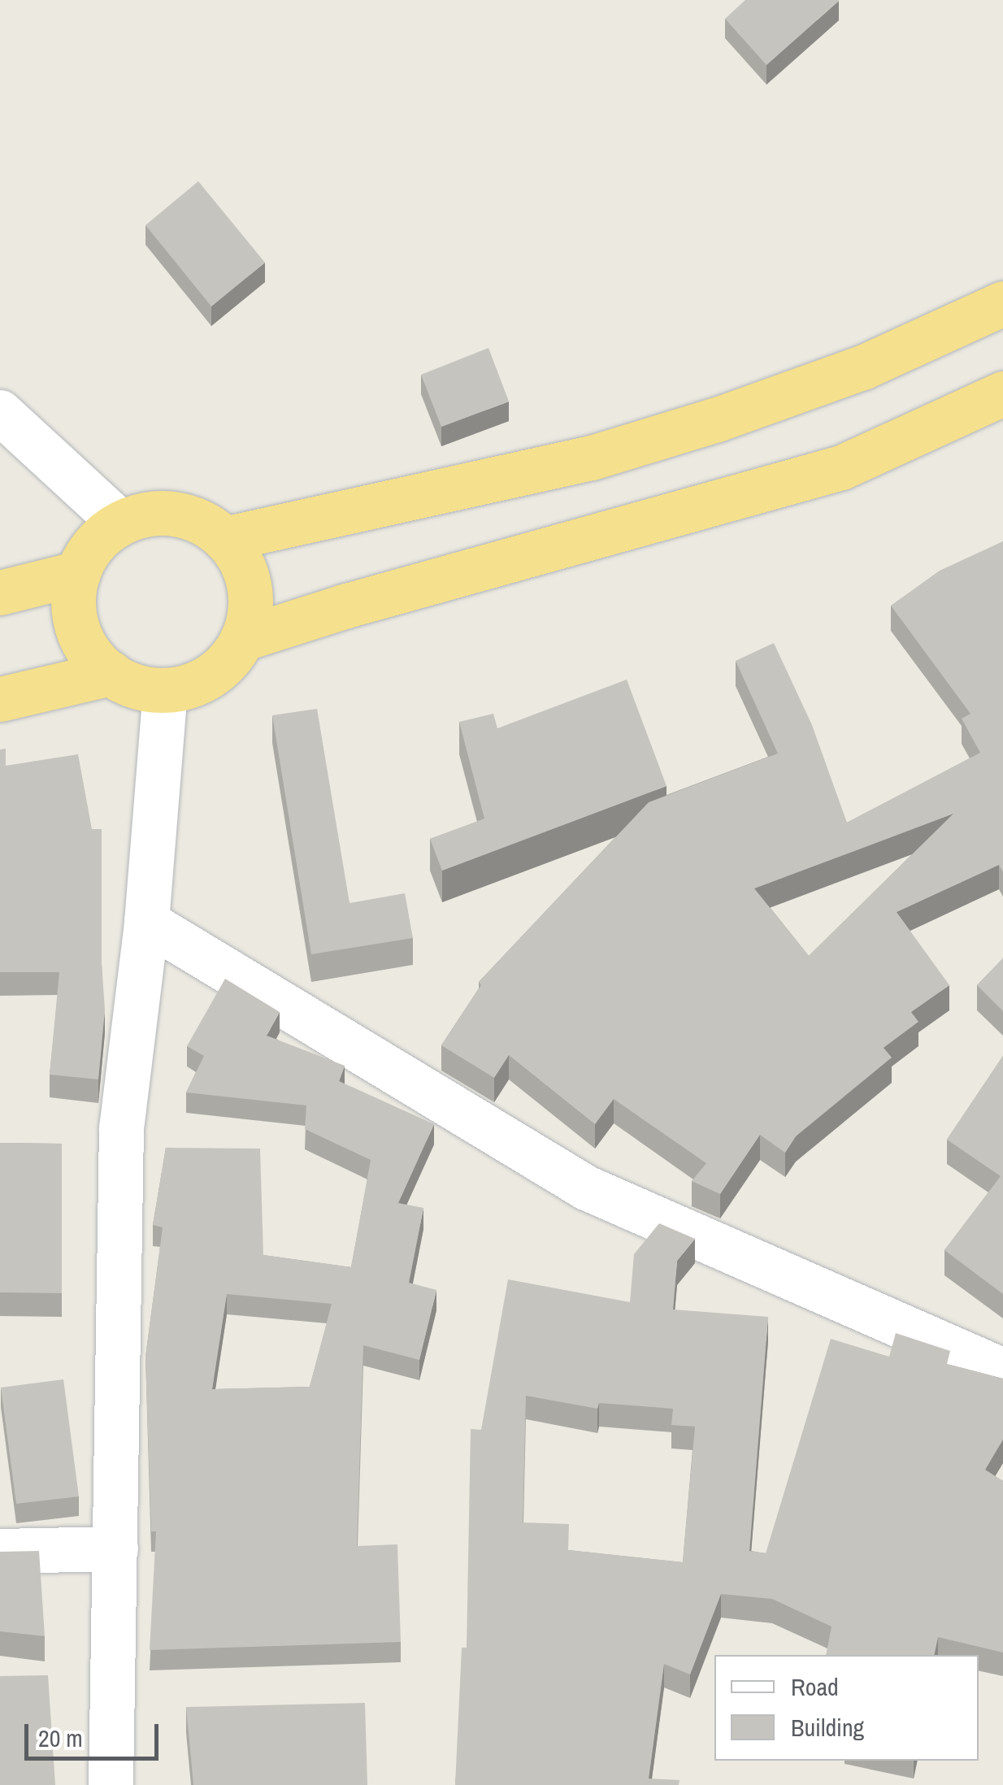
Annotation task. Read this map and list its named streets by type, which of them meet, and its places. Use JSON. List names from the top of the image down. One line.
{"legend":["Road","Building"],"scale_bar":"20 m"}
